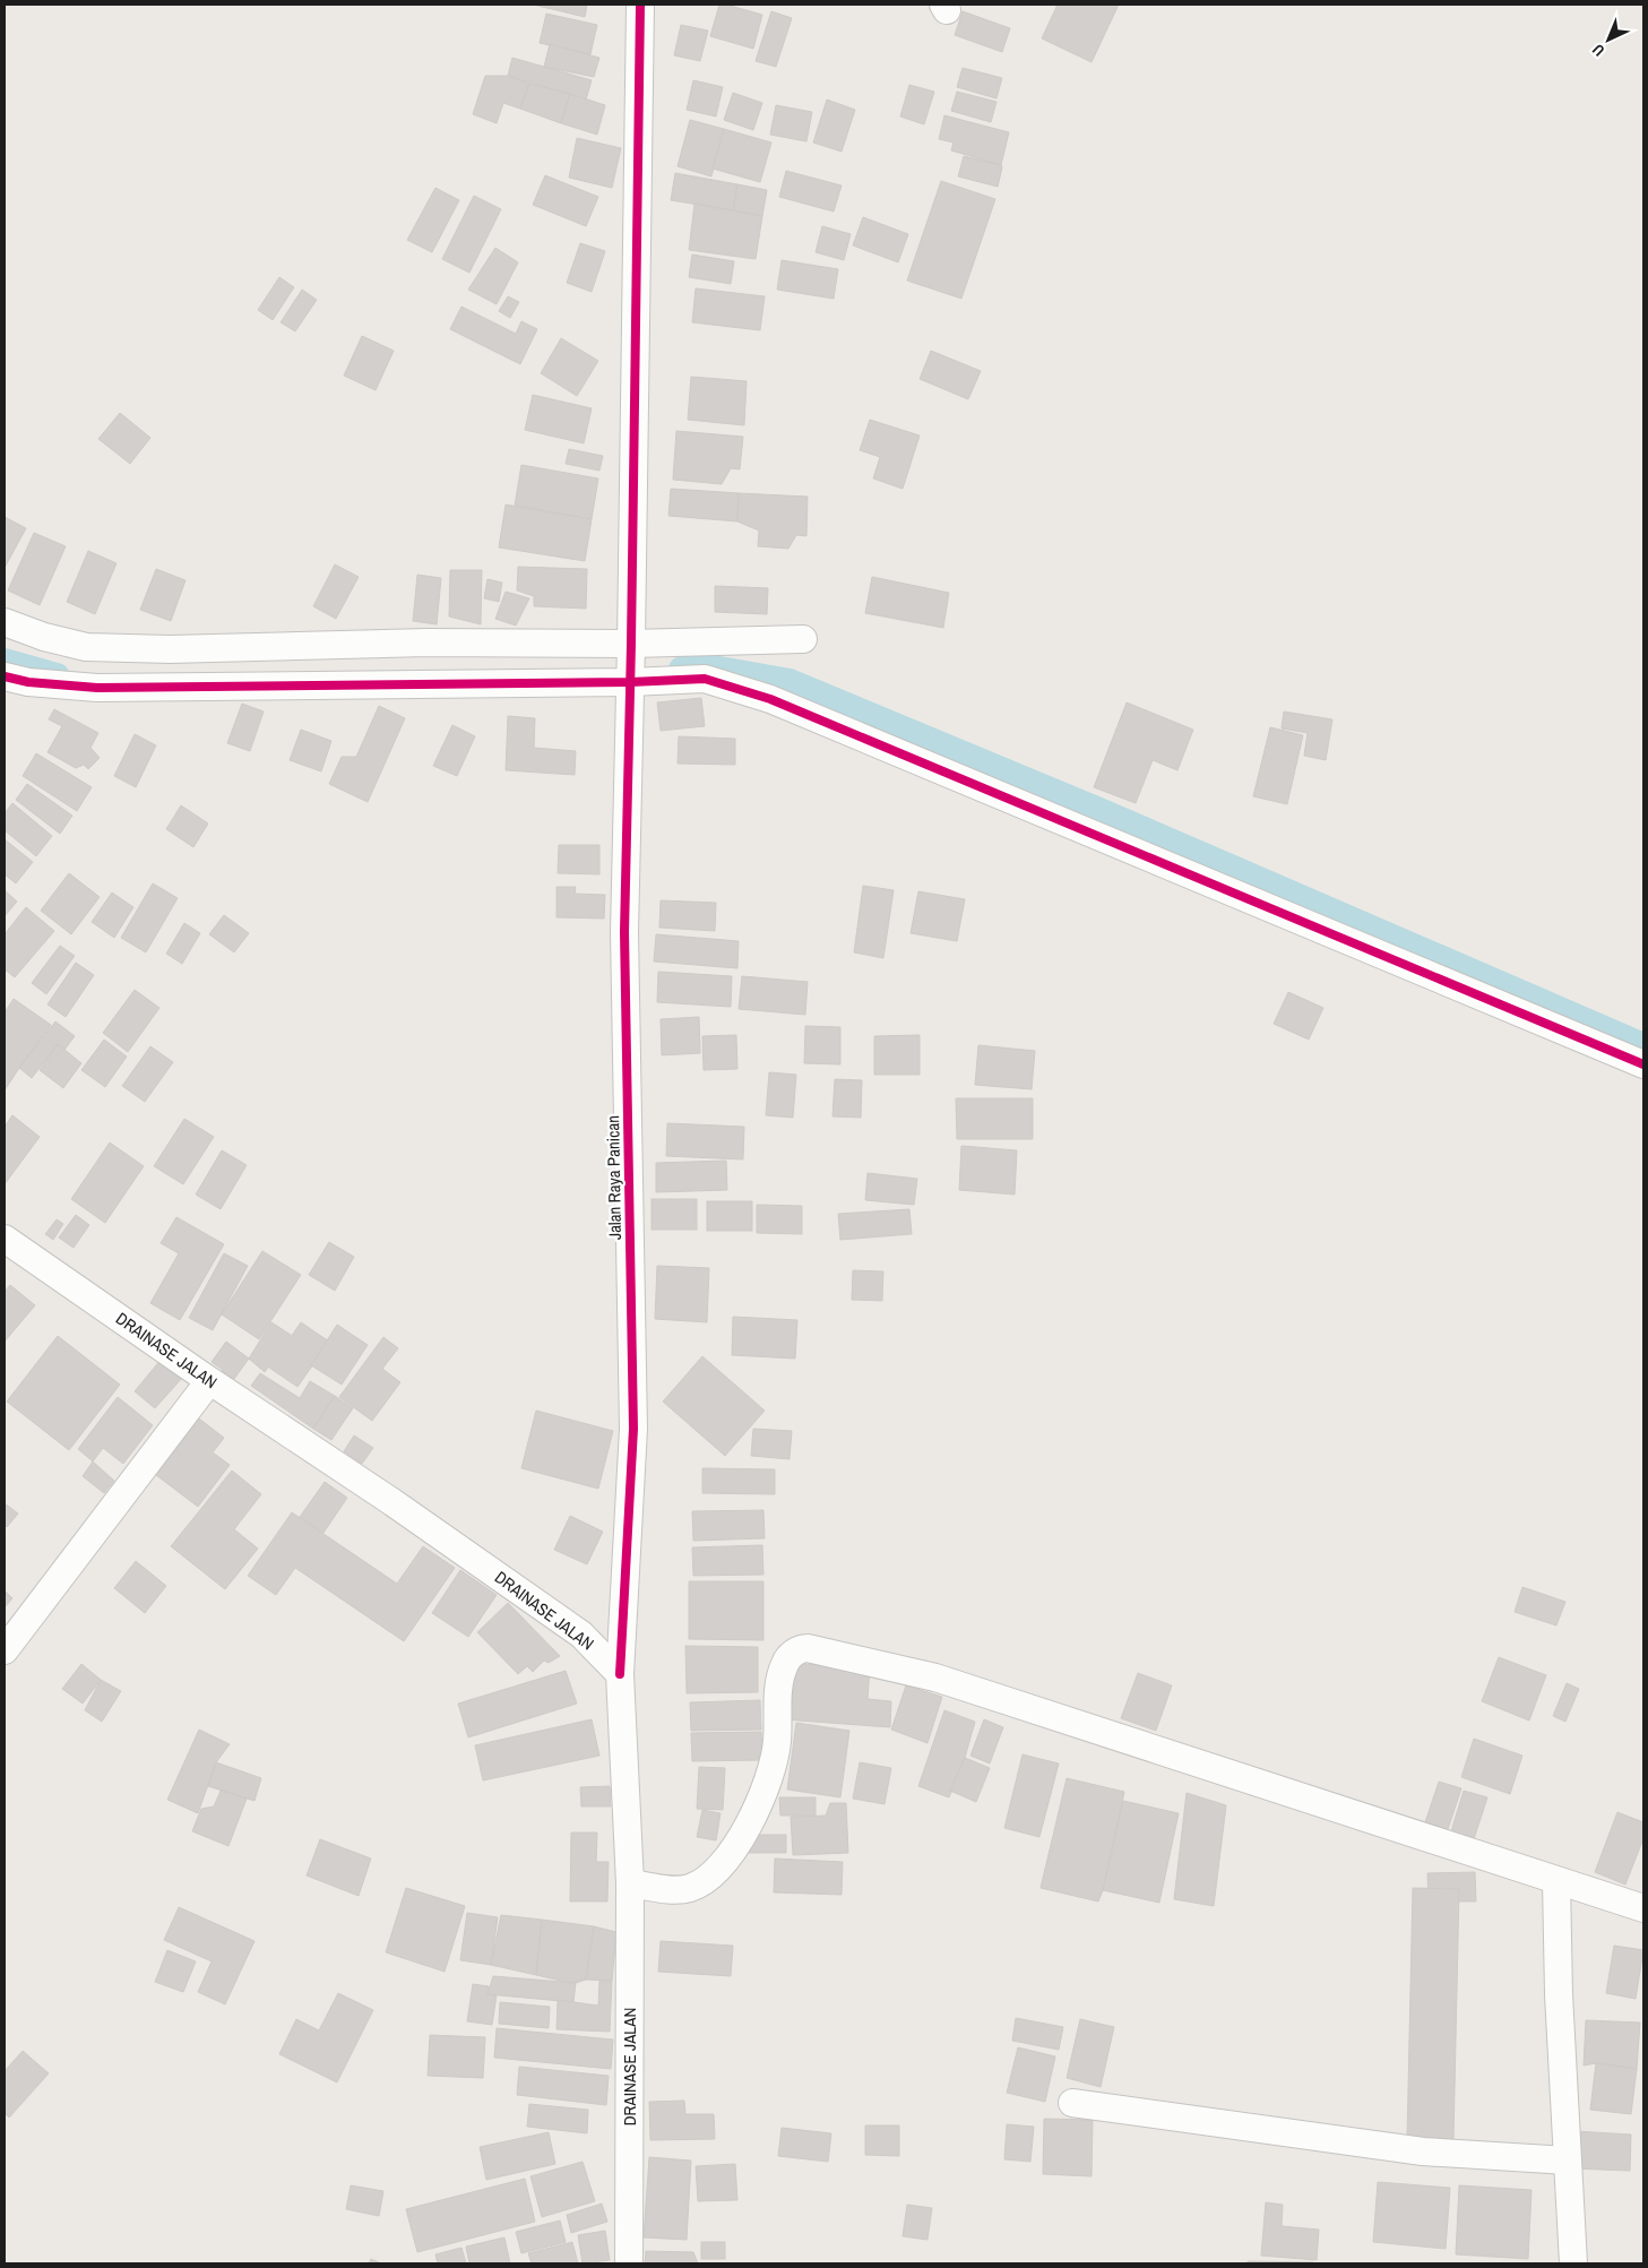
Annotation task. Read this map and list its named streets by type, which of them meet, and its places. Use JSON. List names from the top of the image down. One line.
{"streets":{"street":["Jalan Raya Panican","DRAINASE JALAN"]},"crossings":[["Jalan Raya Panican","DRAINASE JALAN"]],"north":"bottom left"}
